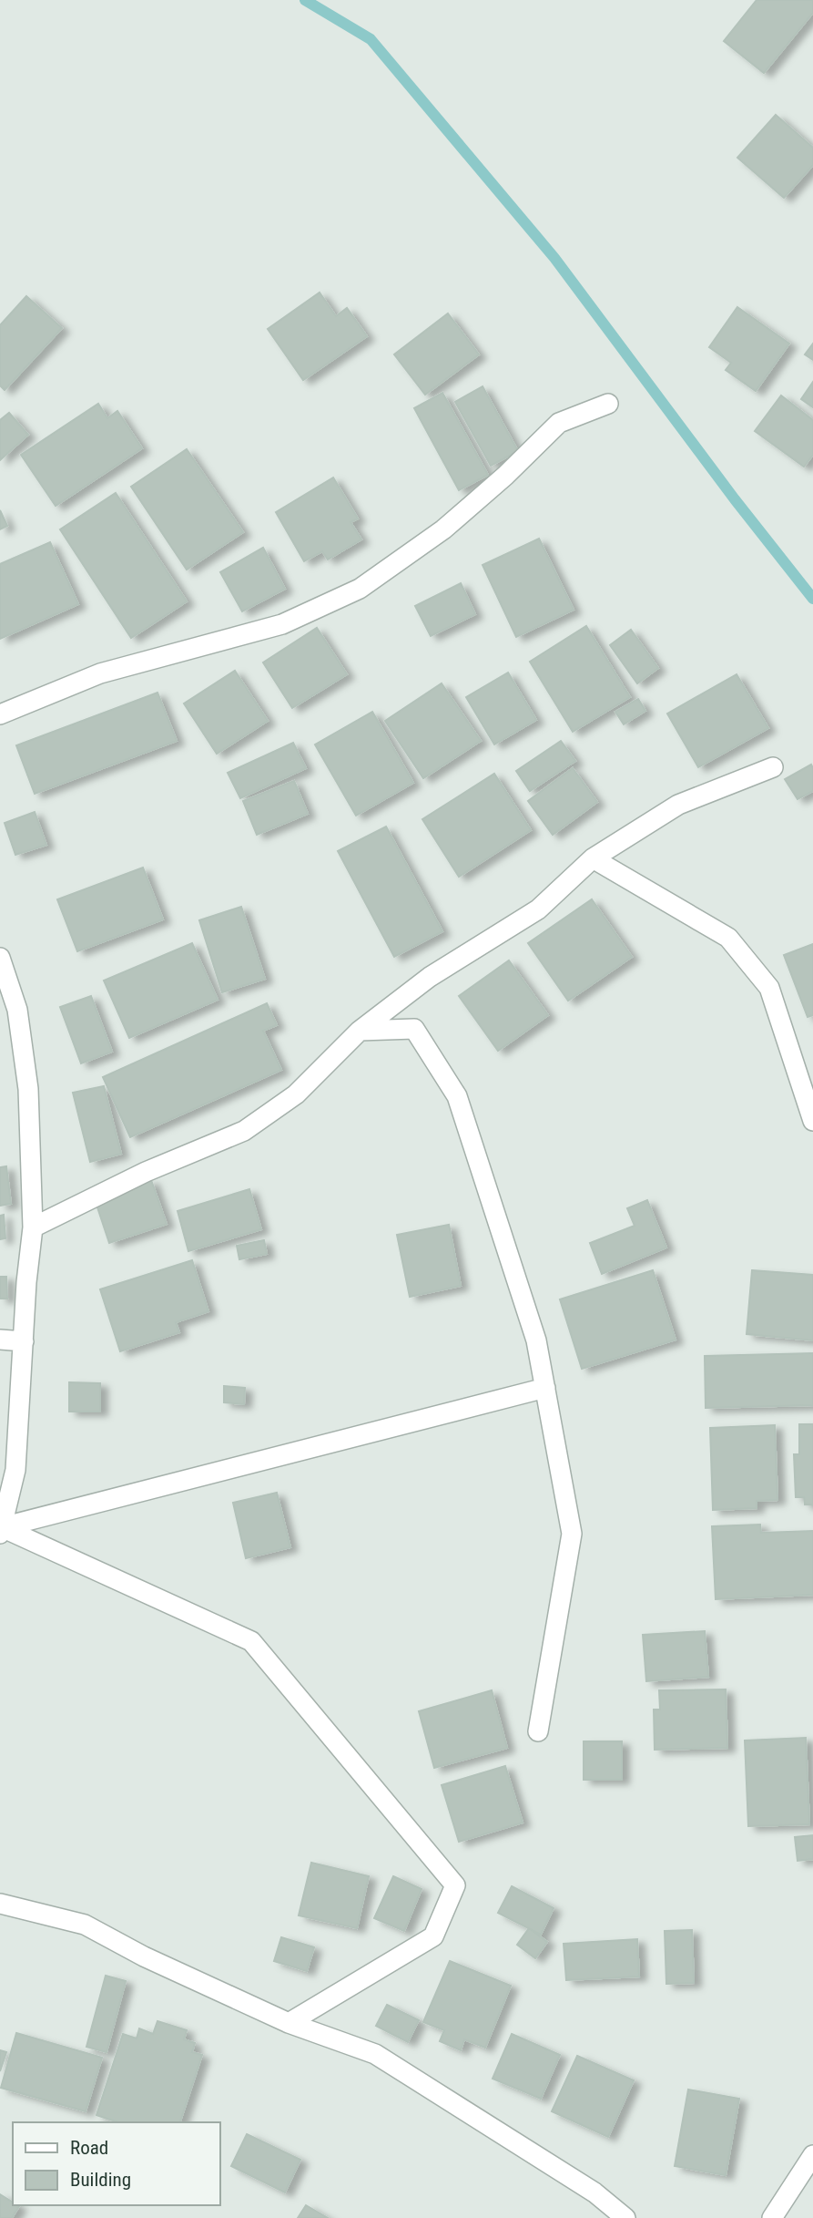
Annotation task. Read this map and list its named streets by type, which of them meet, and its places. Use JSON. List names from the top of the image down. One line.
{"legend":["Road","Building"]}
